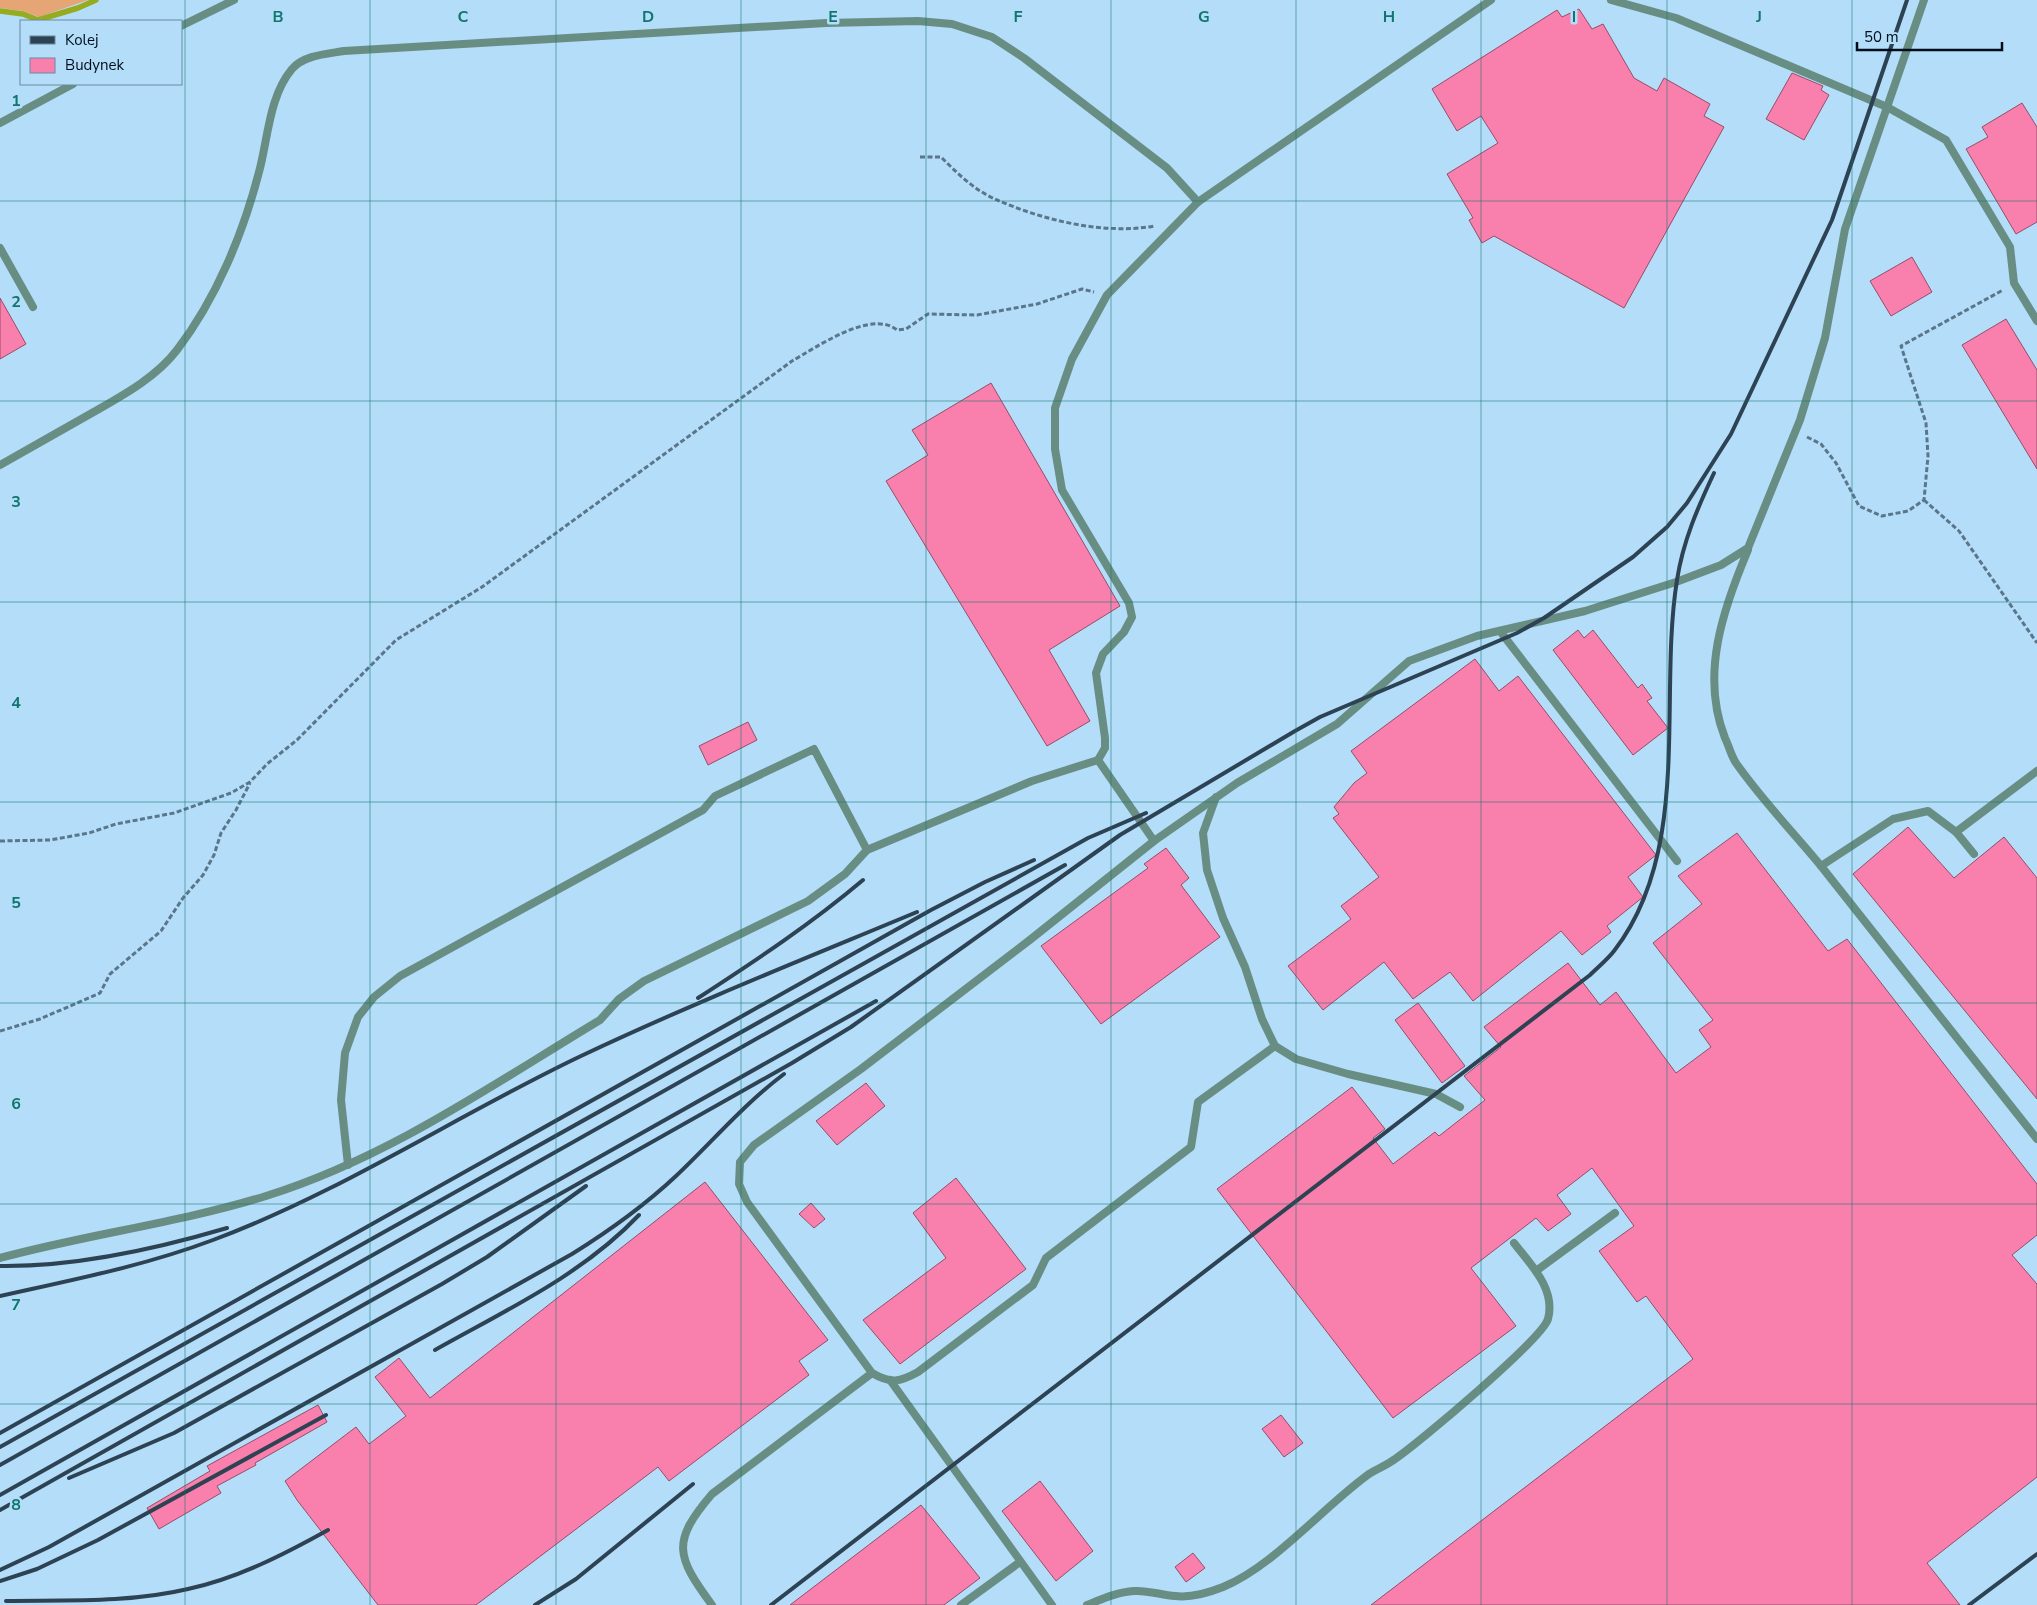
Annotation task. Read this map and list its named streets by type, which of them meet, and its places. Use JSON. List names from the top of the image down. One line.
{"legend":["Kolej","Budynek"],"scale_bar":"50 m","grid":{"columns":["B","C","D","E","F","G","H","I","J"],"rows":["1","2","3","4","5","6","7","8"]}}
